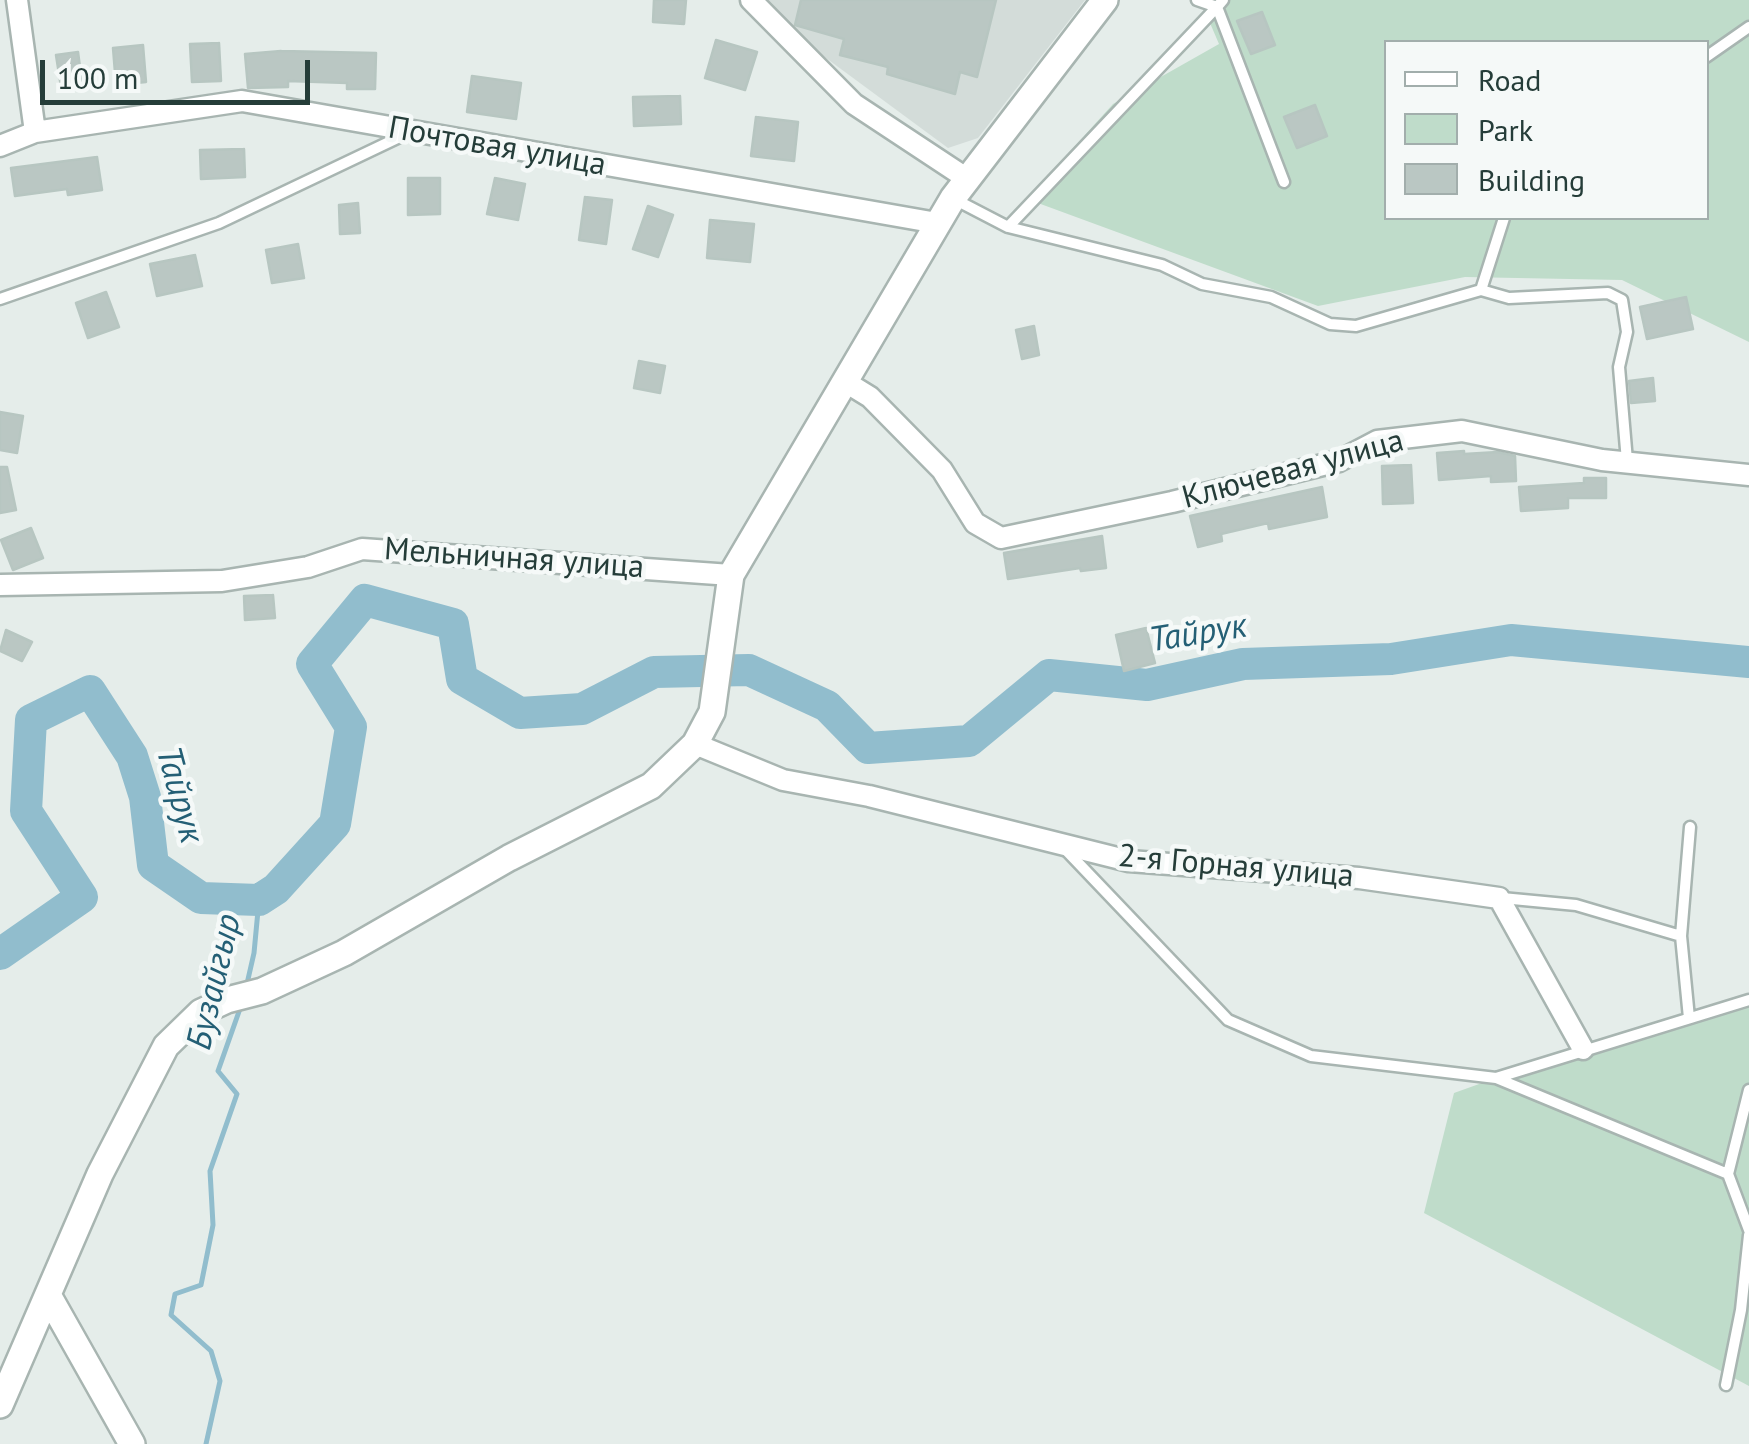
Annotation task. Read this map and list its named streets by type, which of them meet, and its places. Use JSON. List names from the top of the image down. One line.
{"streets":{"street":["Почтовая улица","Ключевая улица","Мельничная улица","2-я Горная улица"]},"water":["Тайрук","Бузайгыр"],"legend":["Road","Park","Building"],"scale_bar":"100 m"}
